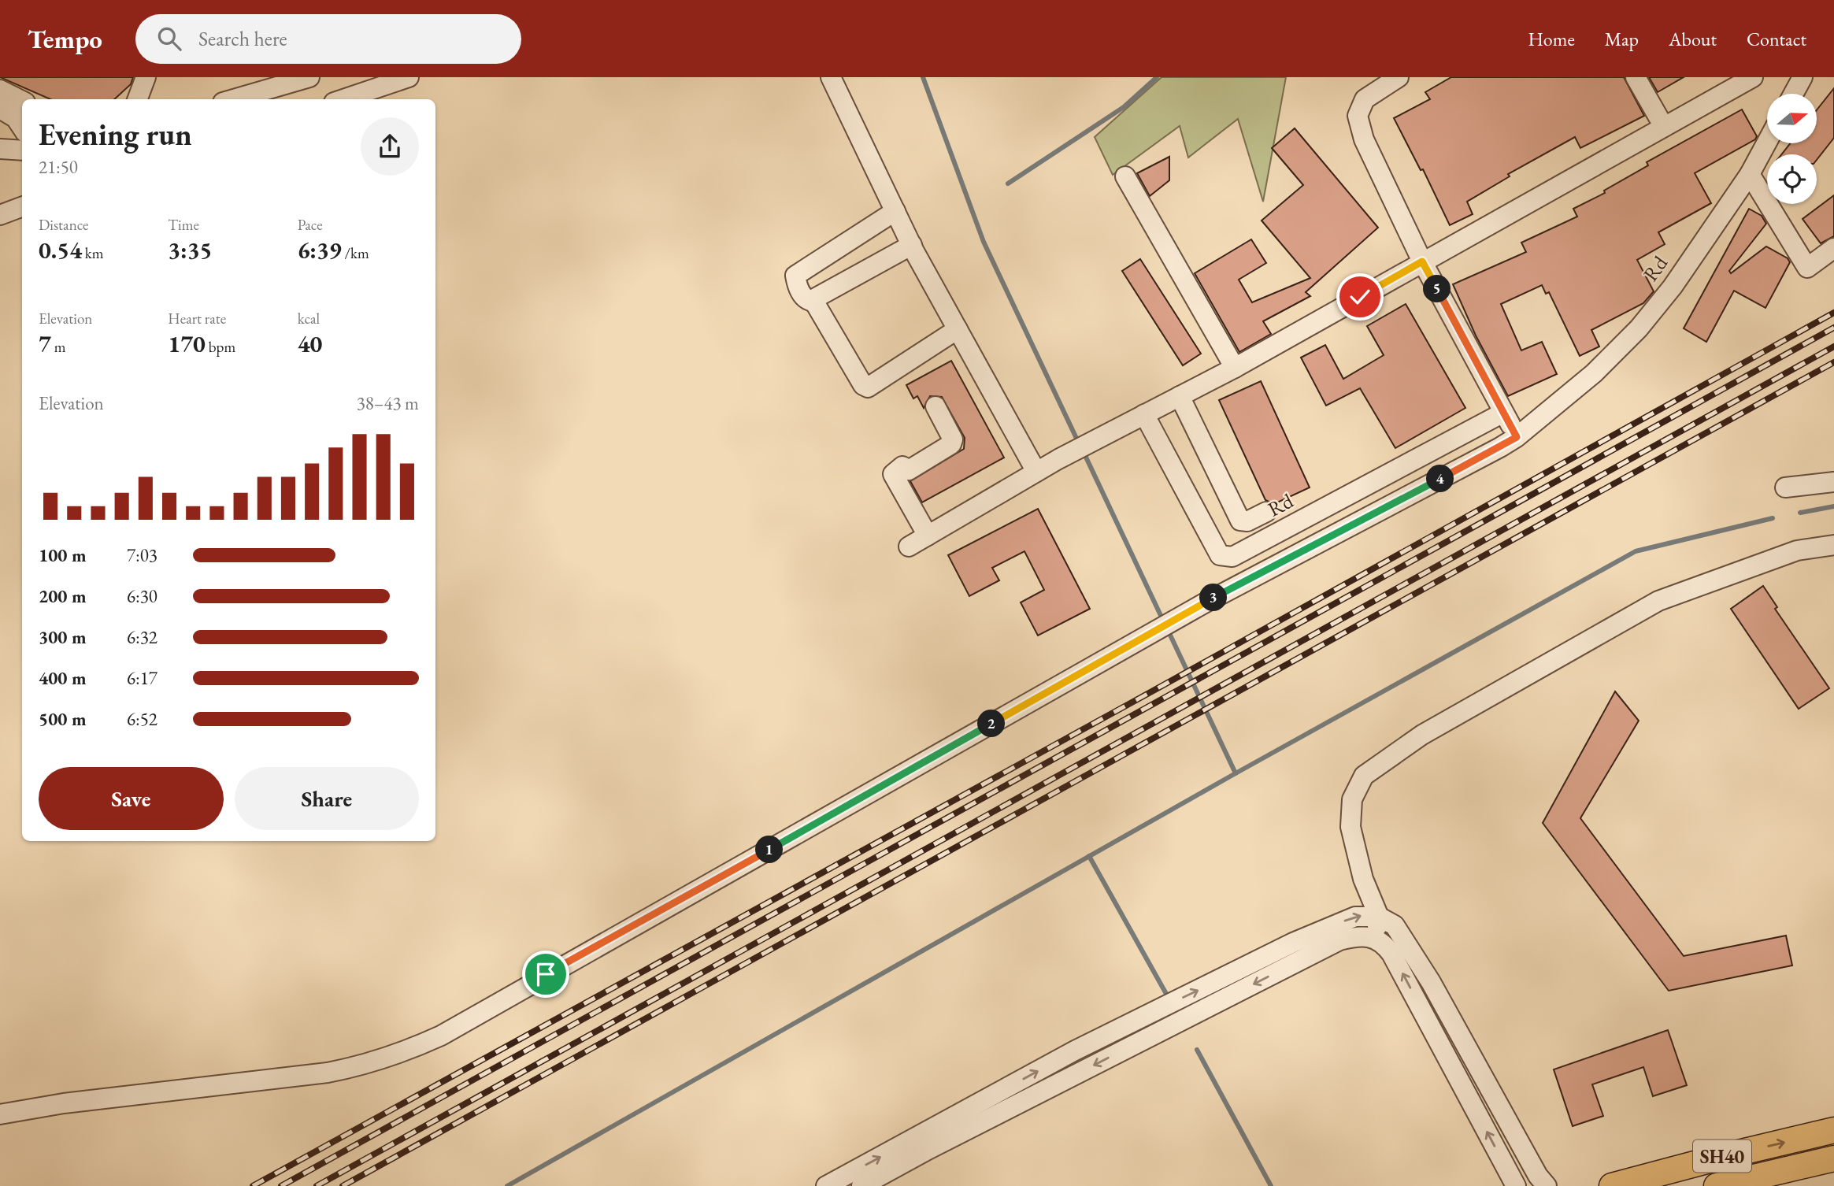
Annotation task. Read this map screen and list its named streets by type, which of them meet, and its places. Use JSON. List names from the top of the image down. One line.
{"streets":{"main road":["SH40"],"street":["Rd"]},"north":"right","page":{"header":"Tempo","search":"Search here","nav":["Home","Map","About","Contact"],"heading":["Evening run","21:50"],"stats":[["Distance","0.54 km"],["Time","3:35"],["Pace","6:39 /km"],["Elevation","7 m"],["Heart rate","170 bpm"],["kcal","40"]],"pins":["5","4","3","2","1"],"chart":["Elevation","38–43 m"],"list":[{"name":"100 m","note":"7:03"},{"name":"200 m","note":"6:30"},{"name":"300 m","note":"6:32"},{"name":"400 m","note":"6:17"},{"name":"500 m","note":"6:52"}],"buttons":["Save","Share"]}}
